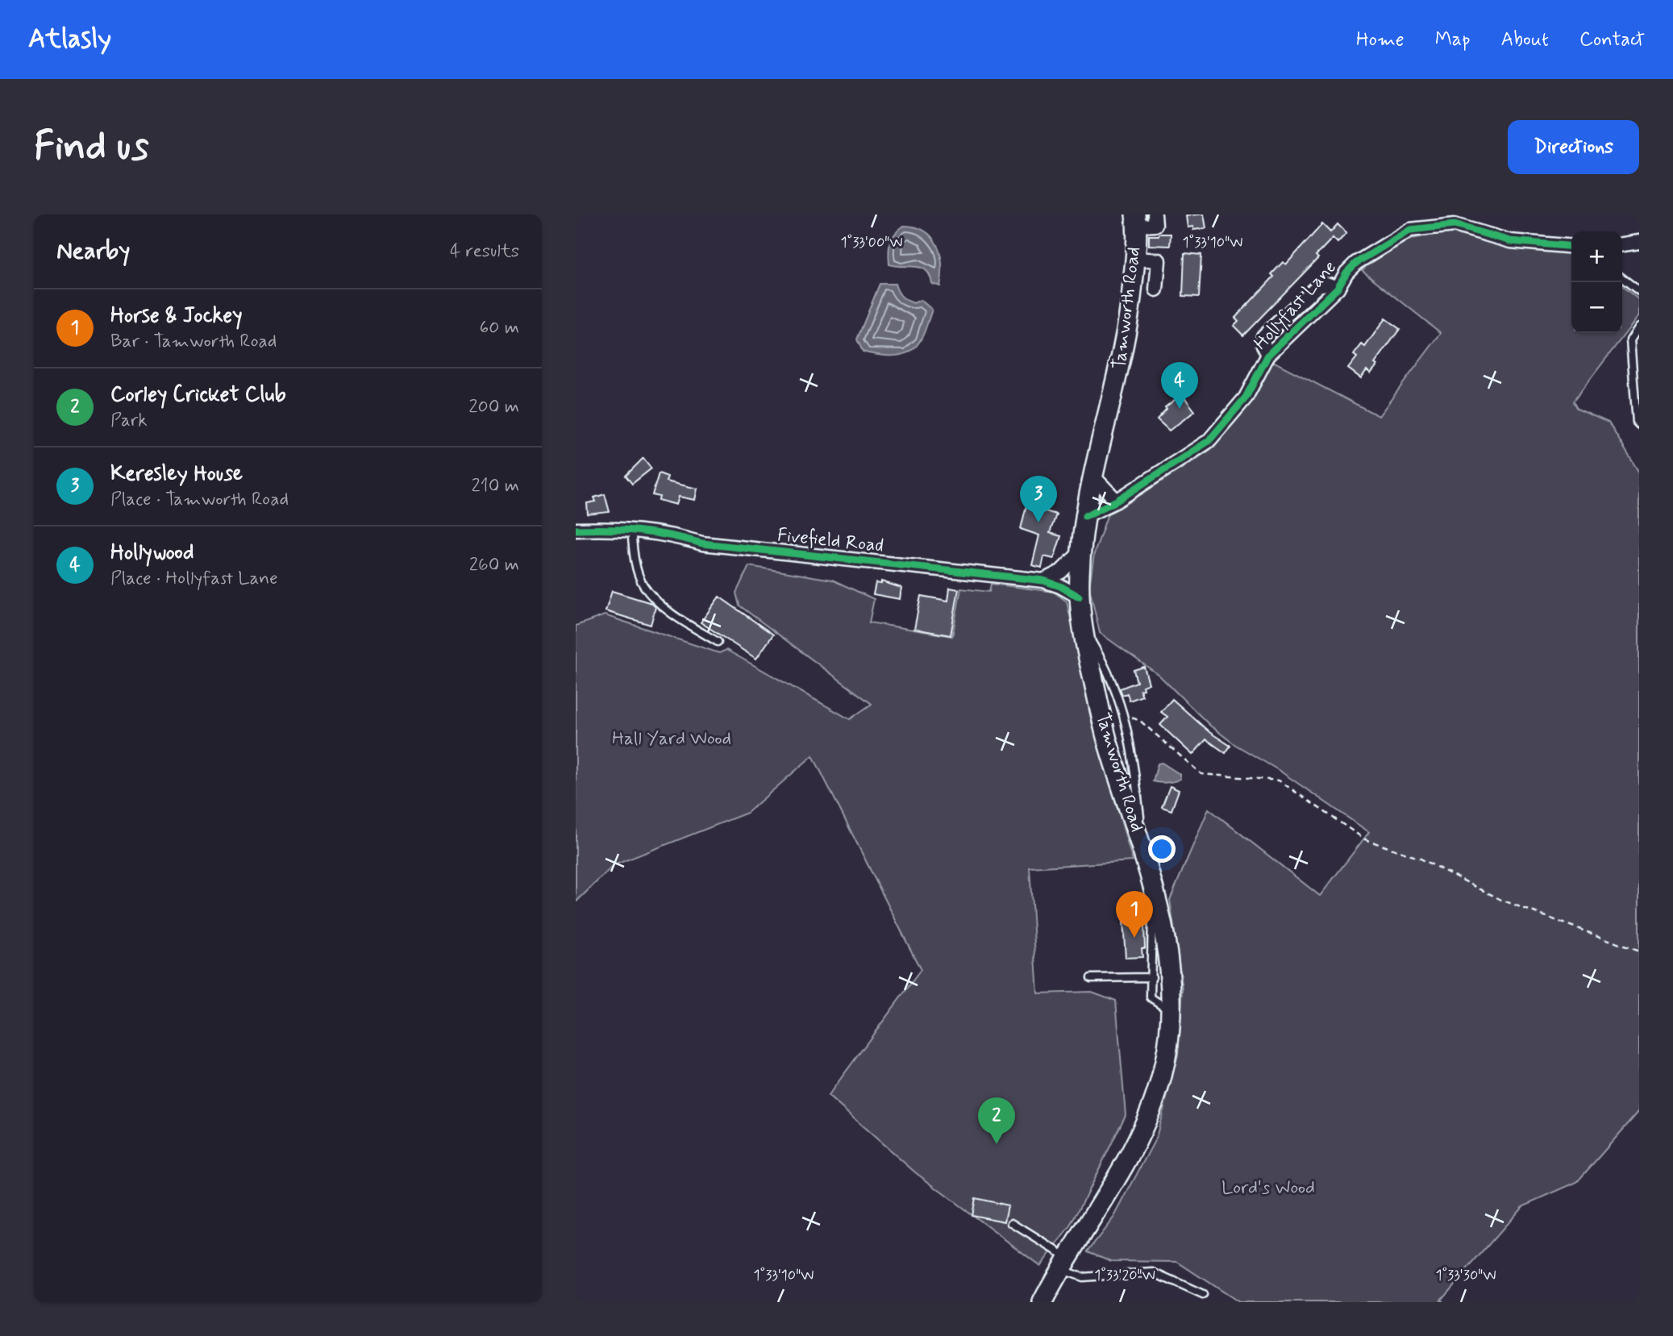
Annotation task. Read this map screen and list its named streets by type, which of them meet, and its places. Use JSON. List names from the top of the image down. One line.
{"streets":{"main road":["Tamworth Road"],"street":["Hollyfast Lane","Fivefield Road"]},"crossings":[["Hollyfast Lane","Tamworth Road"],["Tamworth Road","Fivefield Road"]],"parks":["Hall Yard Wood","Lord's Wood"],"page":{"header":"Atlasly","nav":["Home","Map","About","Contact"],"buttons":"Directions","title":"Find us","heading":["Nearby","4 results"],"map_buttons":["+","−"],"list":[{"mark":"1","name":"Horse & Jockey","note":"Bar · Tamworth Road","value":"60 m"},{"mark":"2","name":"Corley Cricket Club","note":"Park","value":"200 m"},{"mark":"3","name":"Keresley House","note":"Place · Tamworth Road","value":"210 m"},{"mark":"4","name":"Hollywood","note":"Place · Hollyfast Lane","value":"260 m"}],"pins":["4","3","1","2"]},"coordinates":["1°33'00\"W","1°33'10\"W","1°33'20\"W","1°33'30\"W"]}
